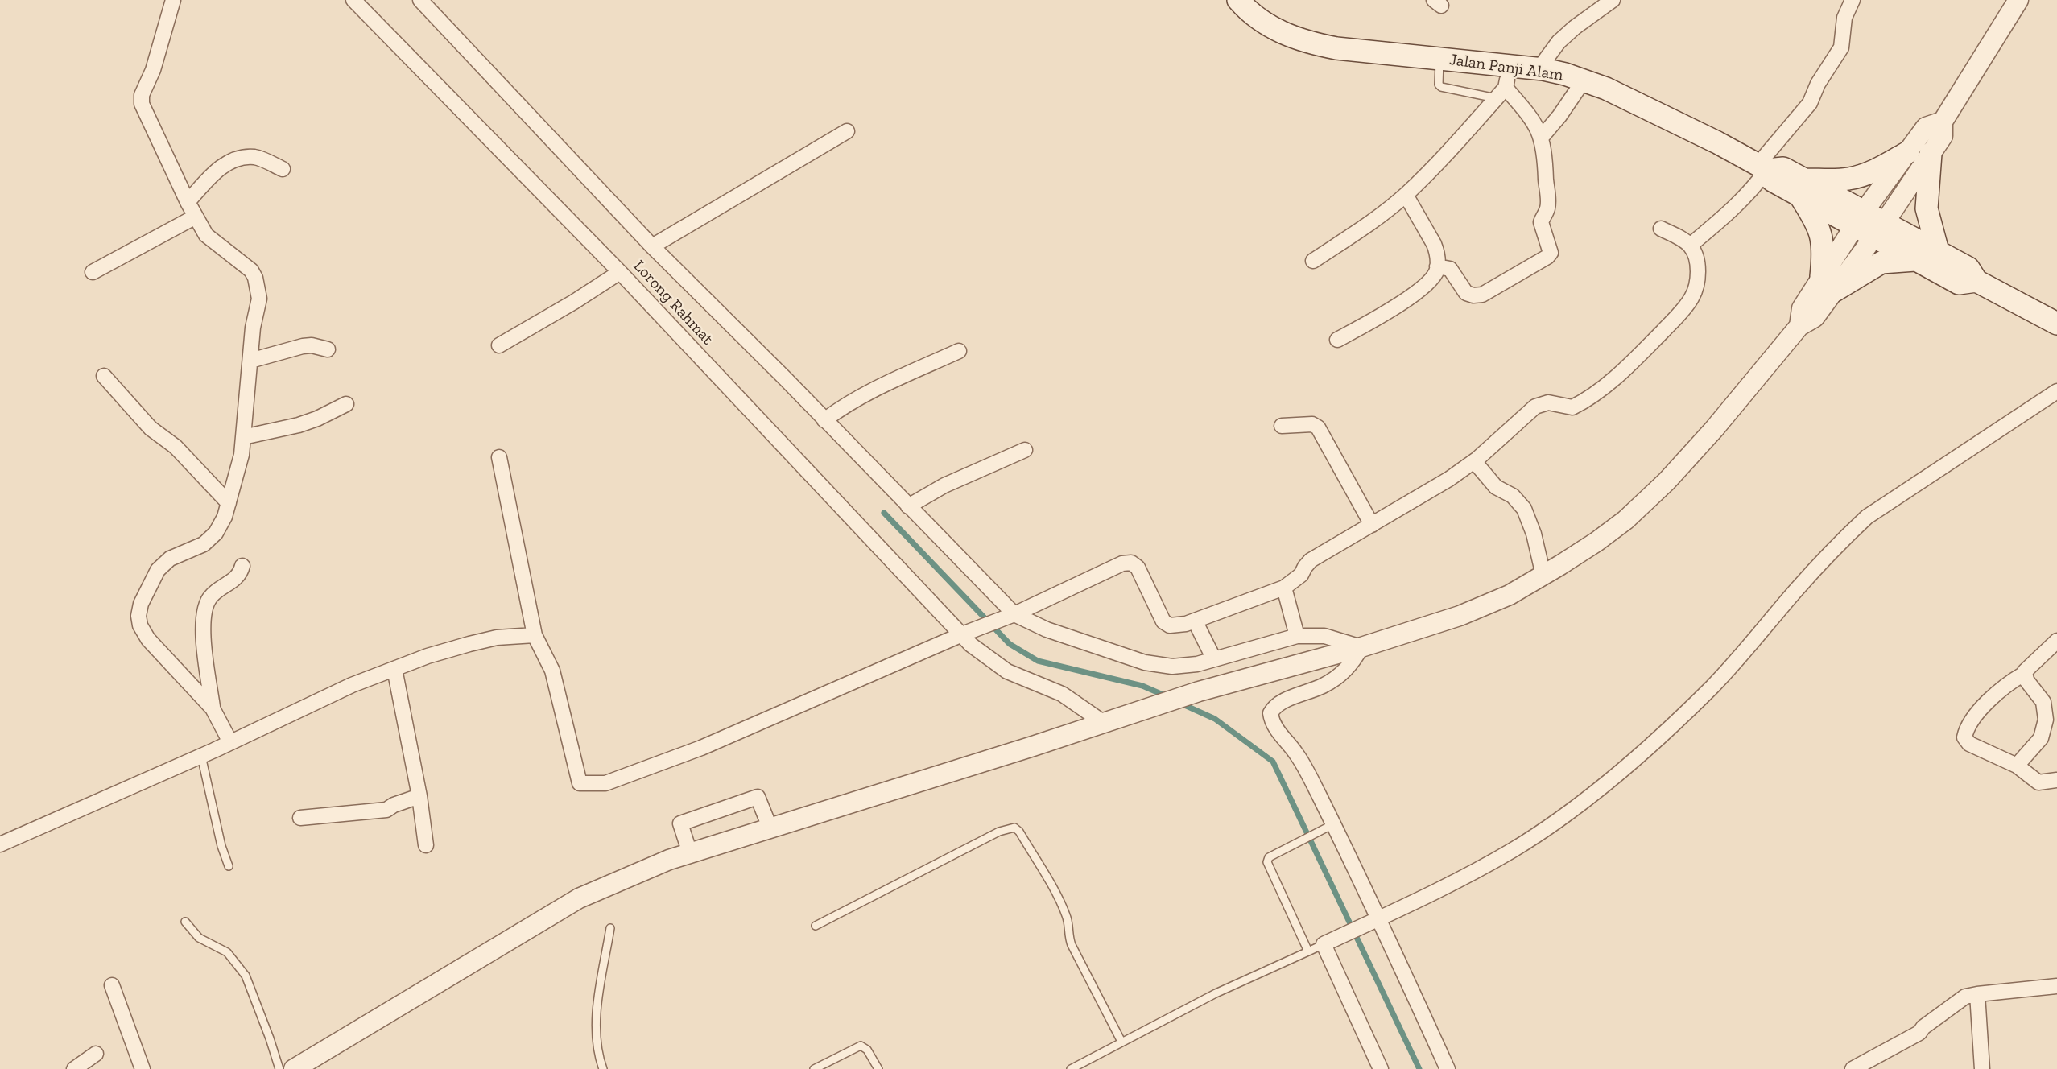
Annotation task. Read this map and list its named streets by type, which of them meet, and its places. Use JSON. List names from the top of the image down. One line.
{"streets":{"main road":["Jalan Panji Alam"],"street":["Lorong Rahmat"]}}
